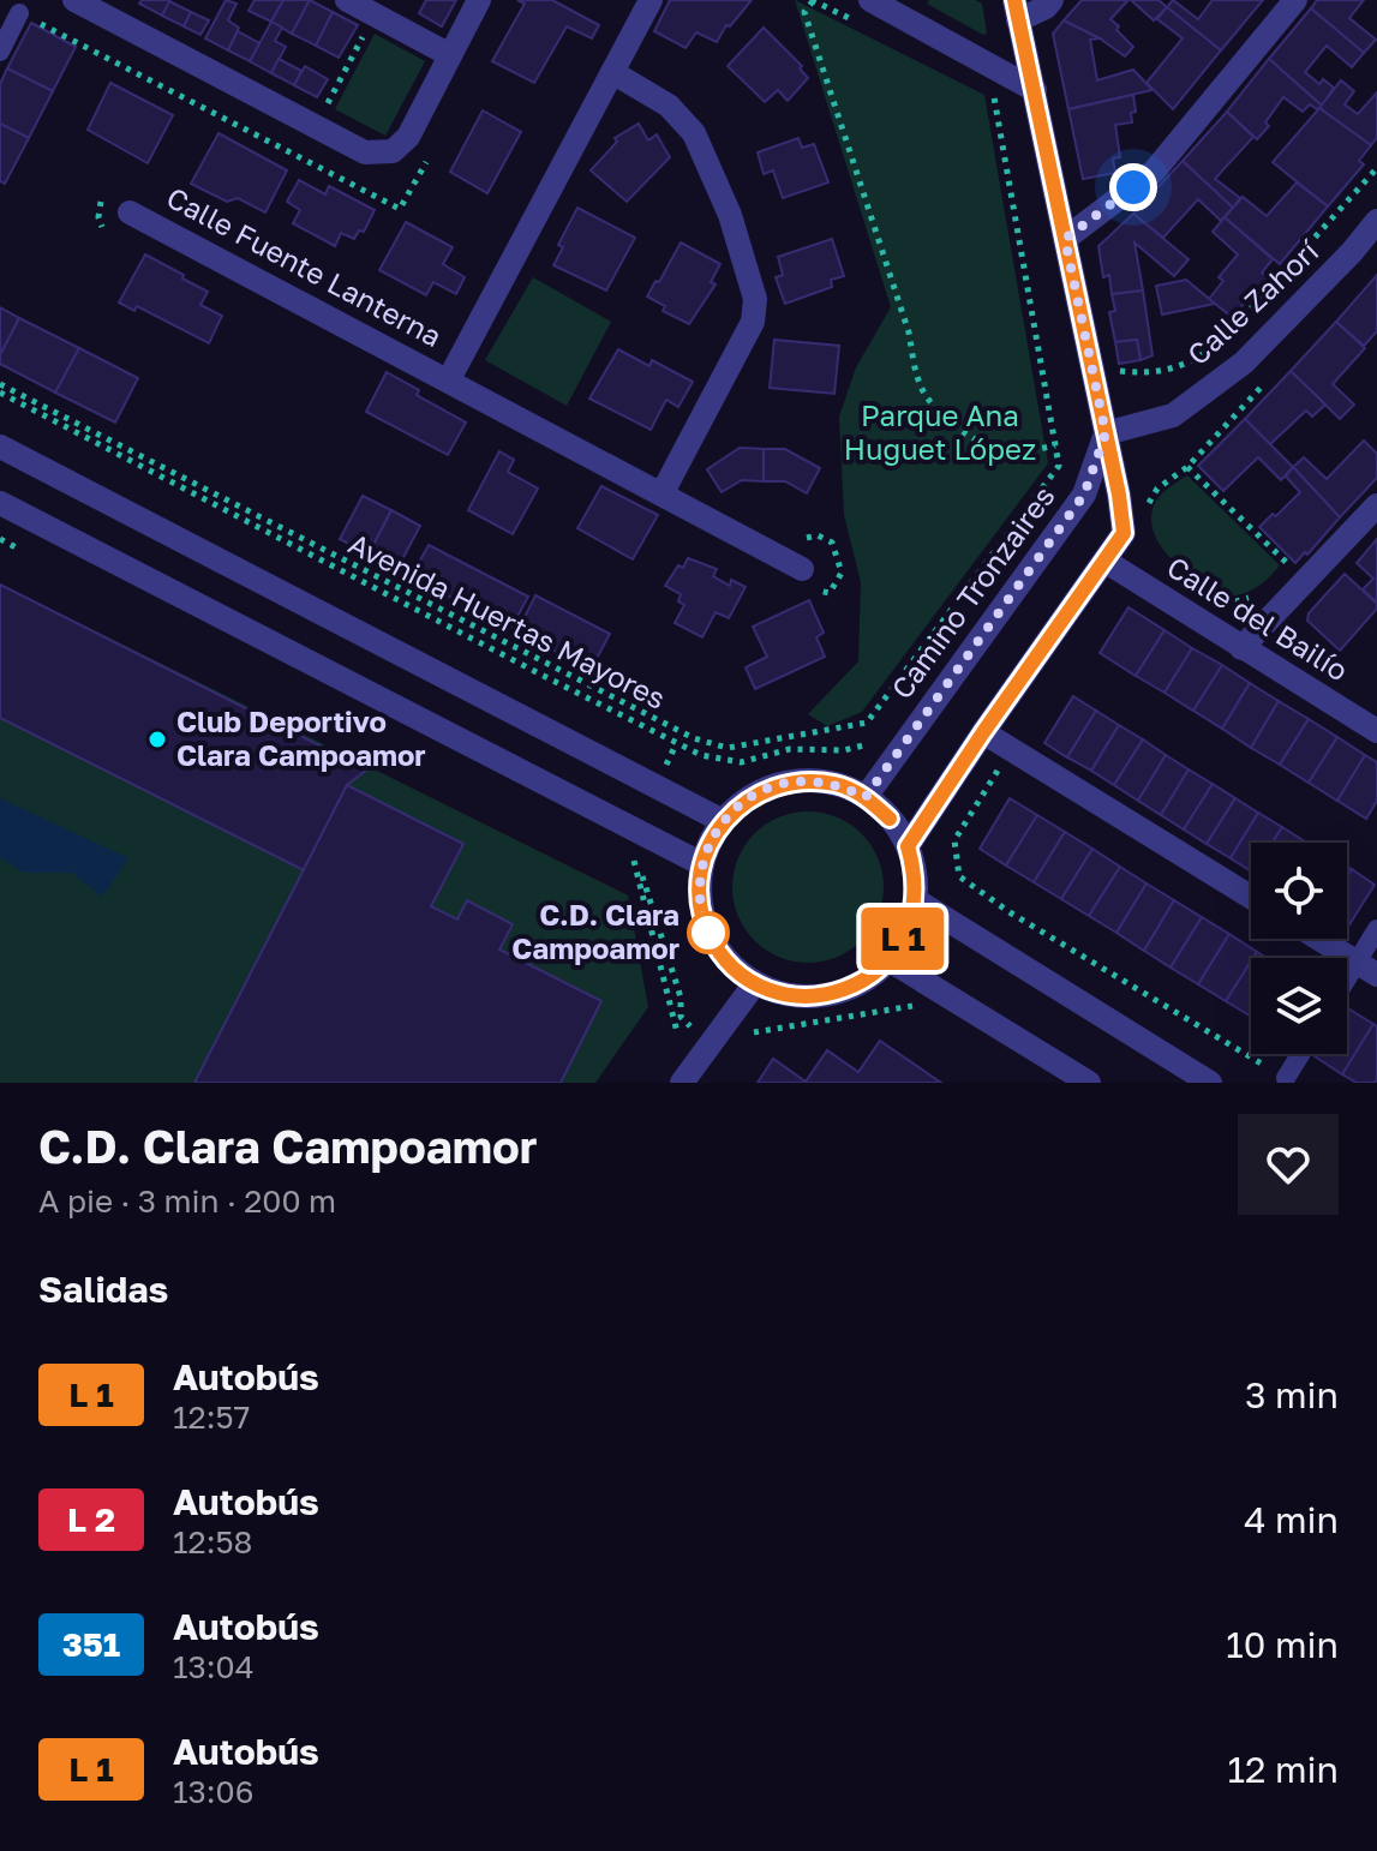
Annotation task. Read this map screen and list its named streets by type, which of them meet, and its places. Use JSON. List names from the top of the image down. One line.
{"streets":{"street":["Calle Fuente Lanterna","Calle Zahorí","Camino Tronzaires","Calle del Bailío"],"path":["Avenida Huertas Mayores"]},"crossings":[["Calle Zahorí","Camino Tronzaires"]],"parks":["Parque Ana Huguet López"],"places":["Club Deportivo Clara Campoamor","C.D. Clara Campoamor"],"page":{"on_map":"L 1","heading":[["C.D. Clara Campoamor","A pie · 3 min · 200 m"],"Salidas"],"list":[{"mark":"L 1","name":"Autobús","note":"12:57","value":"3 min"},{"mark":"L 2","name":"Autobús","note":"12:58","value":"4 min"},{"mark":"351","name":"Autobús","note":"13:04","value":"10 min"},{"mark":"L 1","name":"Autobús","note":"13:06","value":"12 min"}]}}
